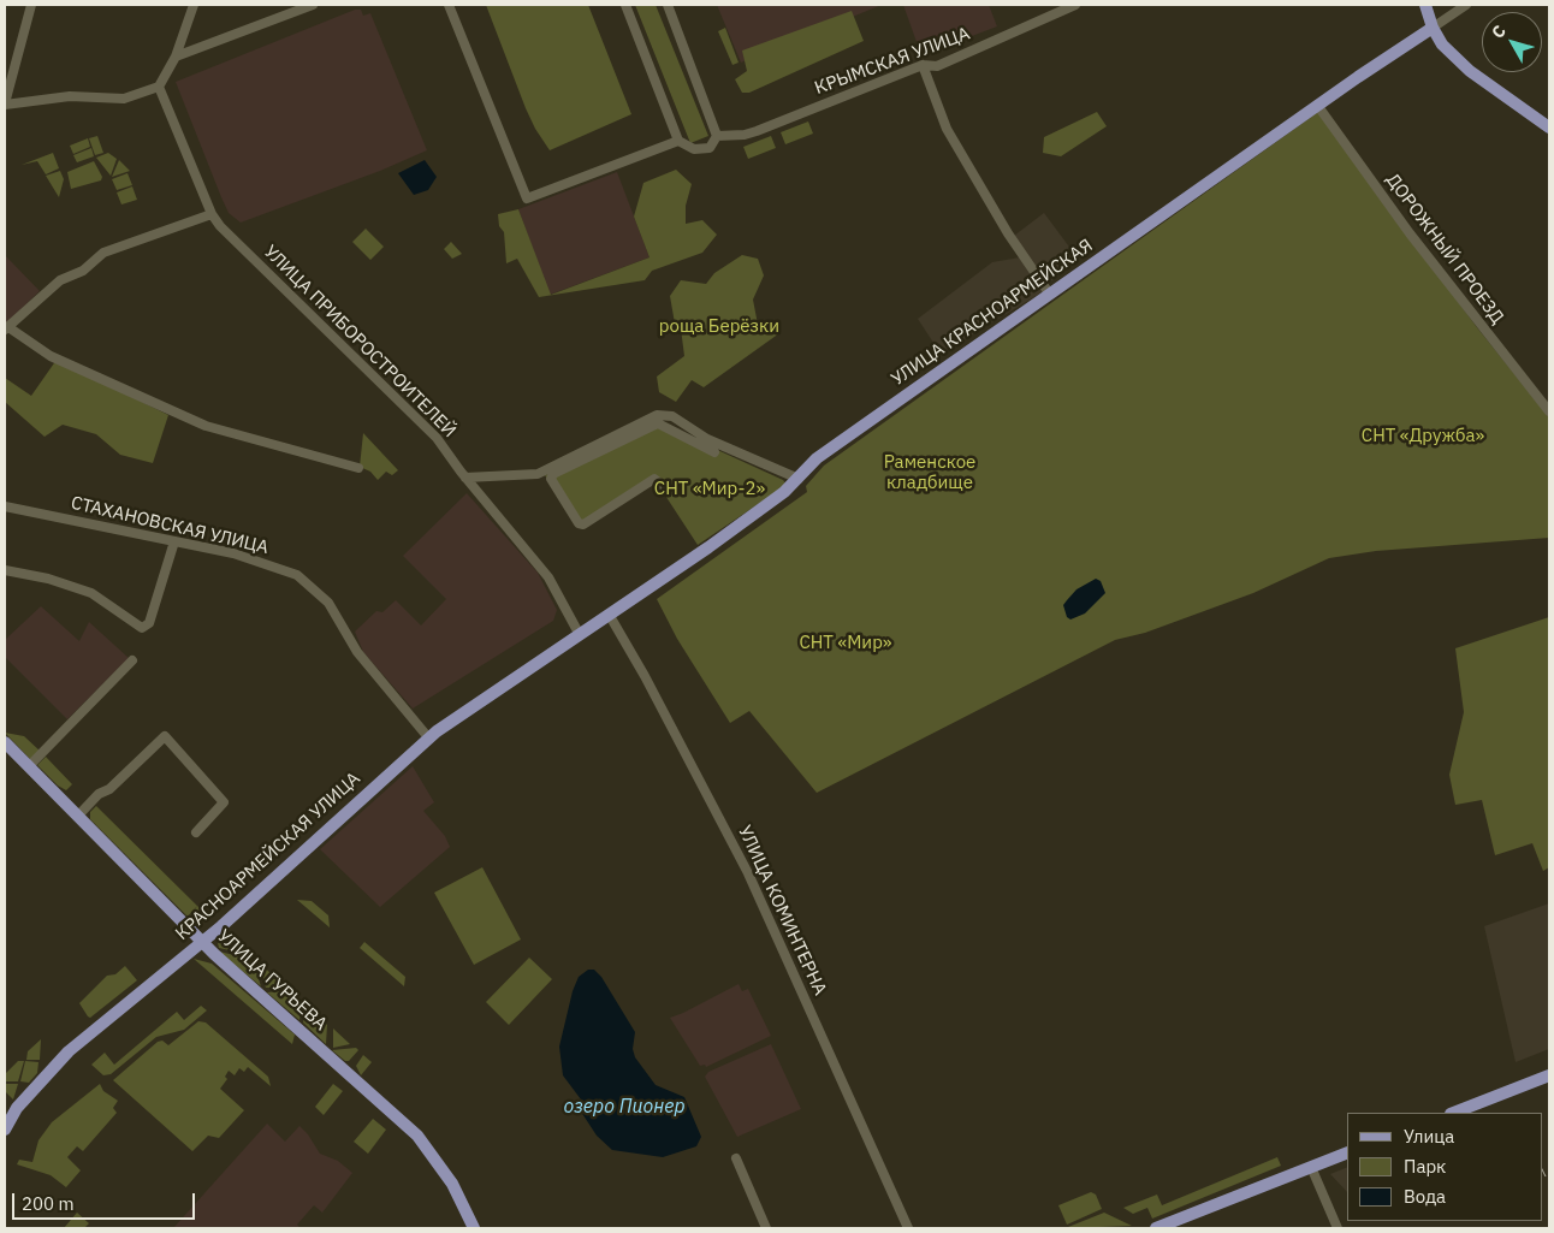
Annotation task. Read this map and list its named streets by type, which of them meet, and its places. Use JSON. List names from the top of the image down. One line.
{"streets":{"main road":["УЛИЦА КРАСНОАРМЕЙСКАЯ","КРАСНОАРМЕЙСКАЯ УЛИЦА","УЛИЦА ГУРЬЕВА"],"street":["КРЫМСКАЯ УЛИЦА","ДОРОЖНЫЙ ПРОЕЗД","УЛИЦА ПРИБОРОСТРОИТЕЛЕЙ","СТАХАНОВСКАЯ УЛИЦА","УЛИЦА КОМИНТЕРНА"]},"crossings":[["ДОРОЖНЫЙ ПРОЕЗД","УЛИЦА КРАСНОАРМЕЙСКАЯ"],["УЛИЦА КРАСНОАРМЕЙСКАЯ","УЛИЦА ПРИБОРОСТРОИТЕЛЕЙ"],["УЛИЦА КРАСНОАРМЕЙСКАЯ","КРАСНОАРМЕЙСКАЯ УЛИЦА"],["УЛИЦА КРАСНОАРМЕЙСКАЯ","УЛИЦА КОМИНТЕРНА"],["УЛИЦА ПРИБОРОСТРОИТЕЛЕЙ","КРАСНОАРМЕЙСКАЯ УЛИЦА"],["СТАХАНОВСКАЯ УЛИЦА","КРАСНОАРМЕЙСКАЯ УЛИЦА"],["КРАСНОАРМЕЙСКАЯ УЛИЦА","УЛИЦА ГУРЬЕВА"]],"water":["озеро Пионер"],"parks":["роща Берёзки","СНТ «Дружба»","Раменское кладбище","СНТ «Мир-2»","СНТ «Мир»"],"legend":["Улица","Парк","Вода"],"scale_bar":"200 m","north":"top left"}
